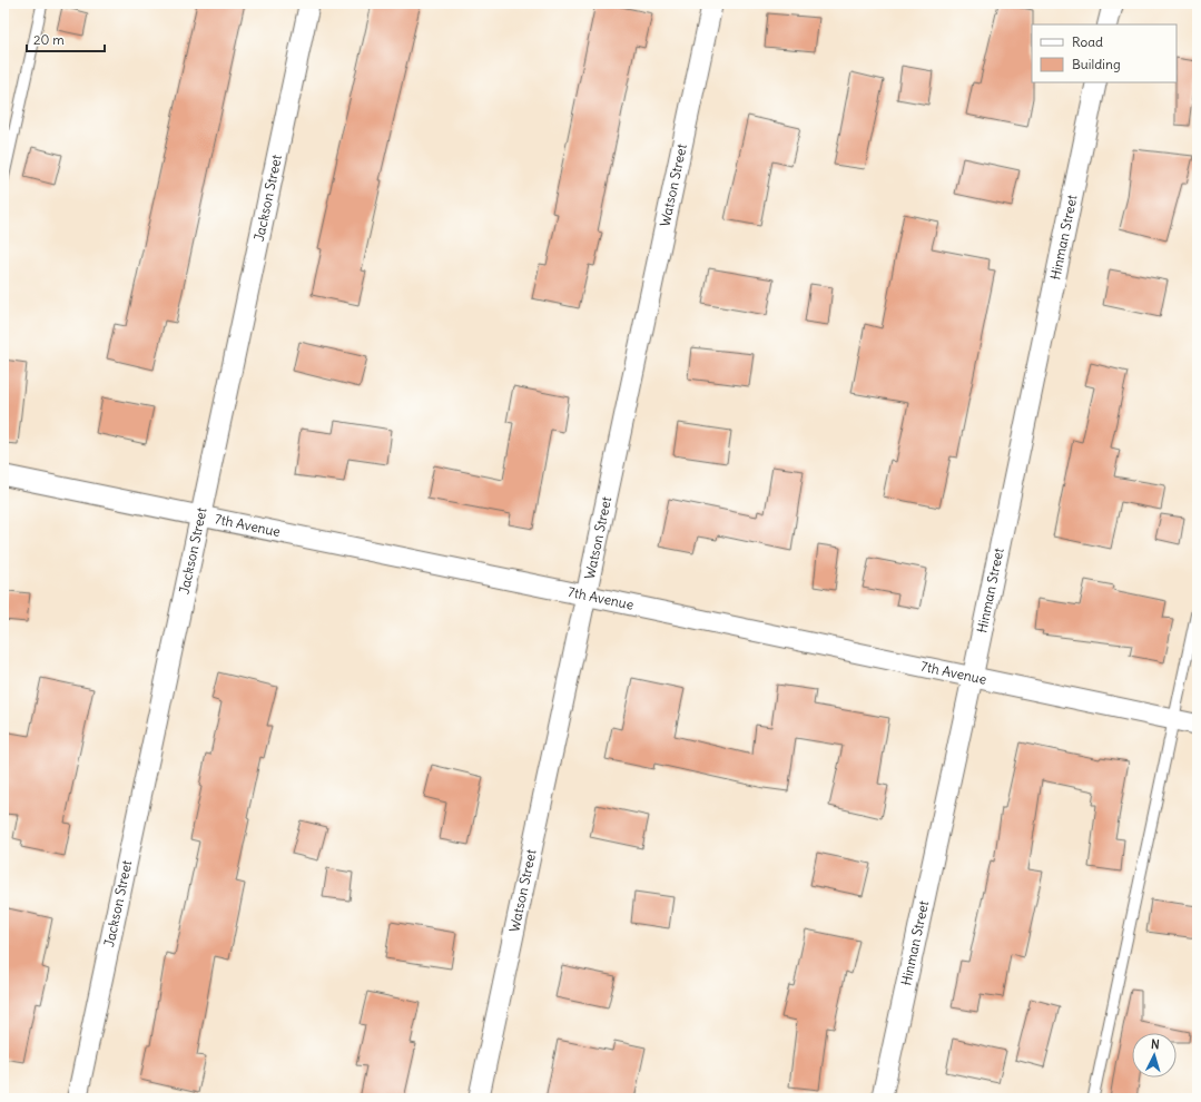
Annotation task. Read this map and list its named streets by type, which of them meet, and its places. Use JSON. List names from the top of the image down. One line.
{"streets":{"street":["Watson Street","Jackson Street","Hinman Street","7th Avenue"]},"crossings":[["Watson Street","7th Avenue"],["Jackson Street","7th Avenue"],["Hinman Street","7th Avenue"]],"legend":["Road","Building"],"scale_bar":"20 m","north":"top"}
